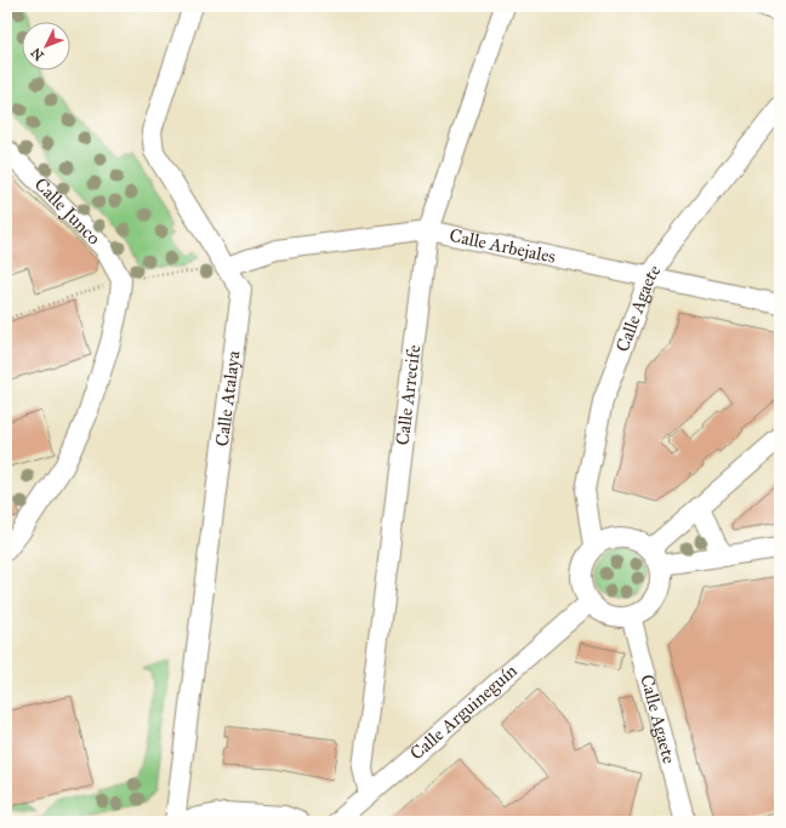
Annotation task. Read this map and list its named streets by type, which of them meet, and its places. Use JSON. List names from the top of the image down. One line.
{"streets":{"street":["Calle Junco","Calle Arbejales","Calle Agaete","Calle Arrecife","Calle Atalaya","Calle Arguineguín"]},"crossings":[["Calle Arbejales","Calle Agaete"],["Calle Arbejales","Calle Arrecife"],["Calle Arbejales","Calle Atalaya"],["Calle Agaete","Calle Arguineguín"],["Calle Arrecife","Calle Arguineguín"]],"north":"bottom left"}
